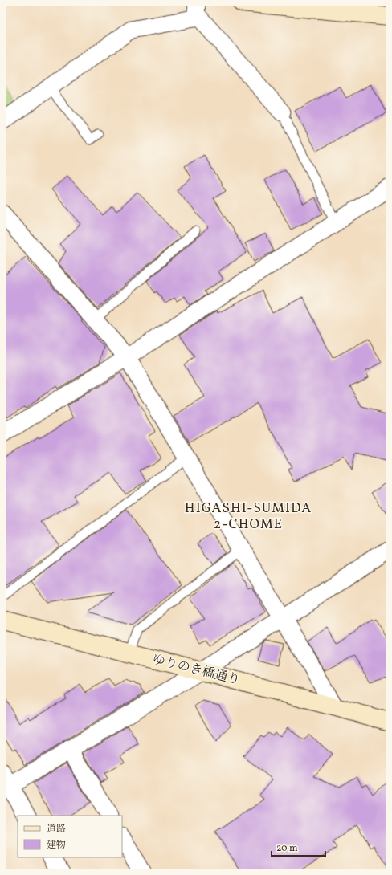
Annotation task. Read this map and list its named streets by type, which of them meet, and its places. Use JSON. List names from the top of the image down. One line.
{"streets":{"main road":["ゆりのき橋通り"]},"districts":["HIGASHI-SUMIDA 2-CHOME"],"legend":["道路","建物"],"scale_bar":"20 m"}
